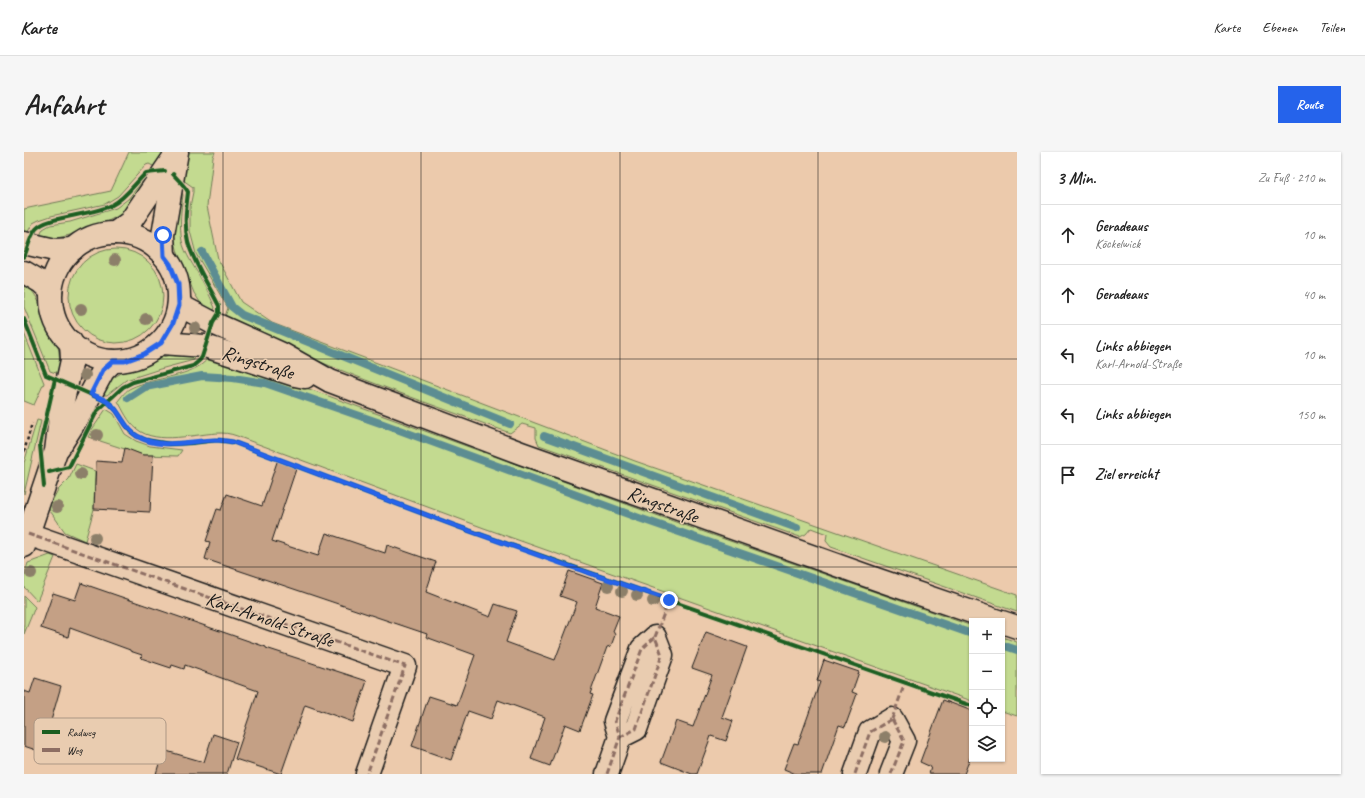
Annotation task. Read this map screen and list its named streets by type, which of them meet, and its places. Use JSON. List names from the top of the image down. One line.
{"streets":{"main road":["Ringstraße","Karl-Arnold-Straße"]},"crossings":[["Ringstraße","Karl-Arnold-Straße"]],"legend":["Radweg","Weg"],"page":{"header":"Karte","nav":["Karte","Ebenen","Teilen"],"buttons":"Route","title":"Anfahrt","heading":["3 Min.","Zu Fuß · 210 m"],"list":[["Geradeaus","Köckelwick","10 m"],["Geradeaus","40 m"],["Links abbiegen","Karl-Arnold-Straße","10 m"],["Links abbiegen","150 m"],"Ziel erreicht"],"map_buttons":["+","−"]}}
